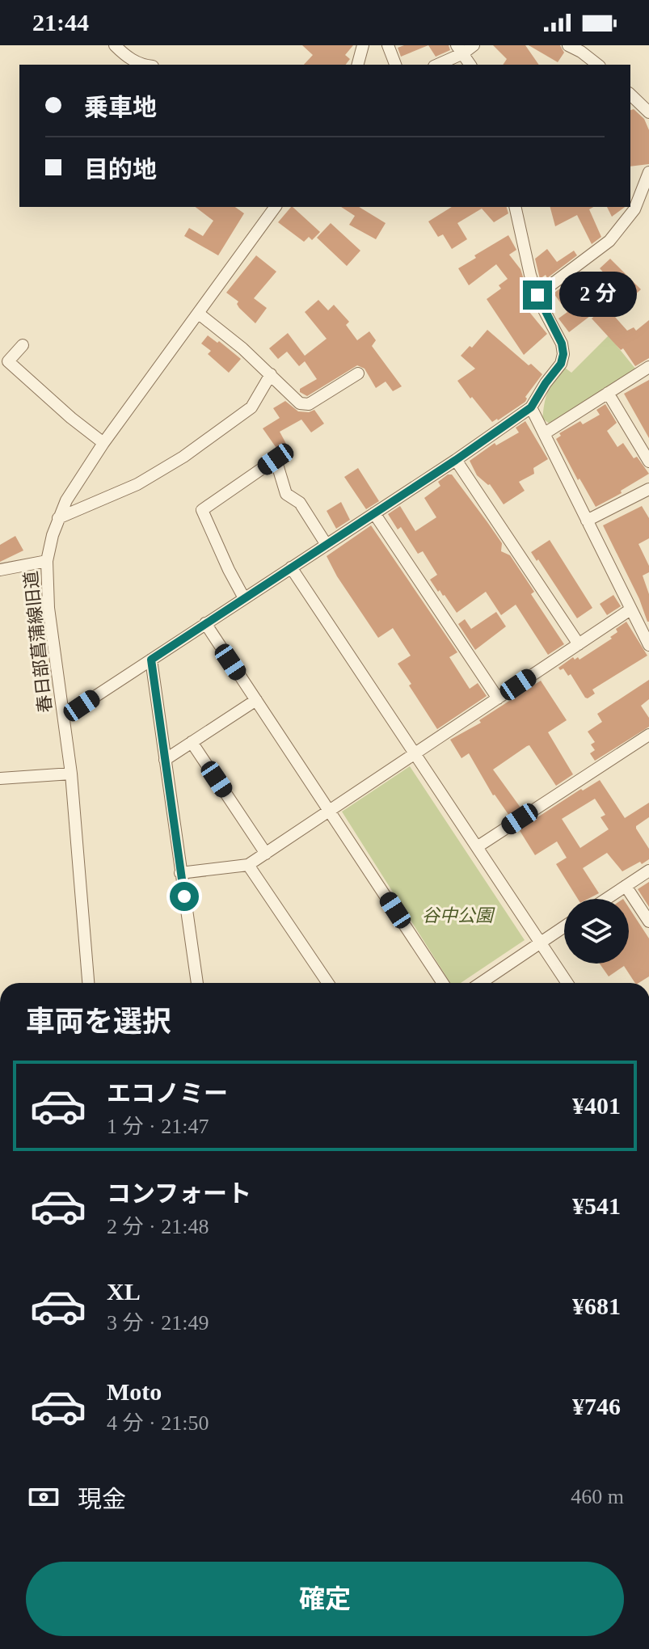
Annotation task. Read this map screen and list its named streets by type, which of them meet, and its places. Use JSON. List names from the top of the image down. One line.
{"streets":{"street":["春日部菖蒲線旧道"]},"parks":["谷中公園"],"page":{"status":"21:44","banner":["乗車地","目的地"],"bubble":"2 分","heading":"車両を選択","list":[{"name":"エコノミー","note":"1 分 · 21:47","value":"¥401"},{"name":"コンフォート","note":"2 分 · 21:48","value":"¥541"},{"name":"XL","note":"3 分 · 21:49","value":"¥681"},{"name":"Moto","note":"4 分 · 21:50","value":"¥746"}],"pay":["現金","460 m"],"buttons":"確定"}}
